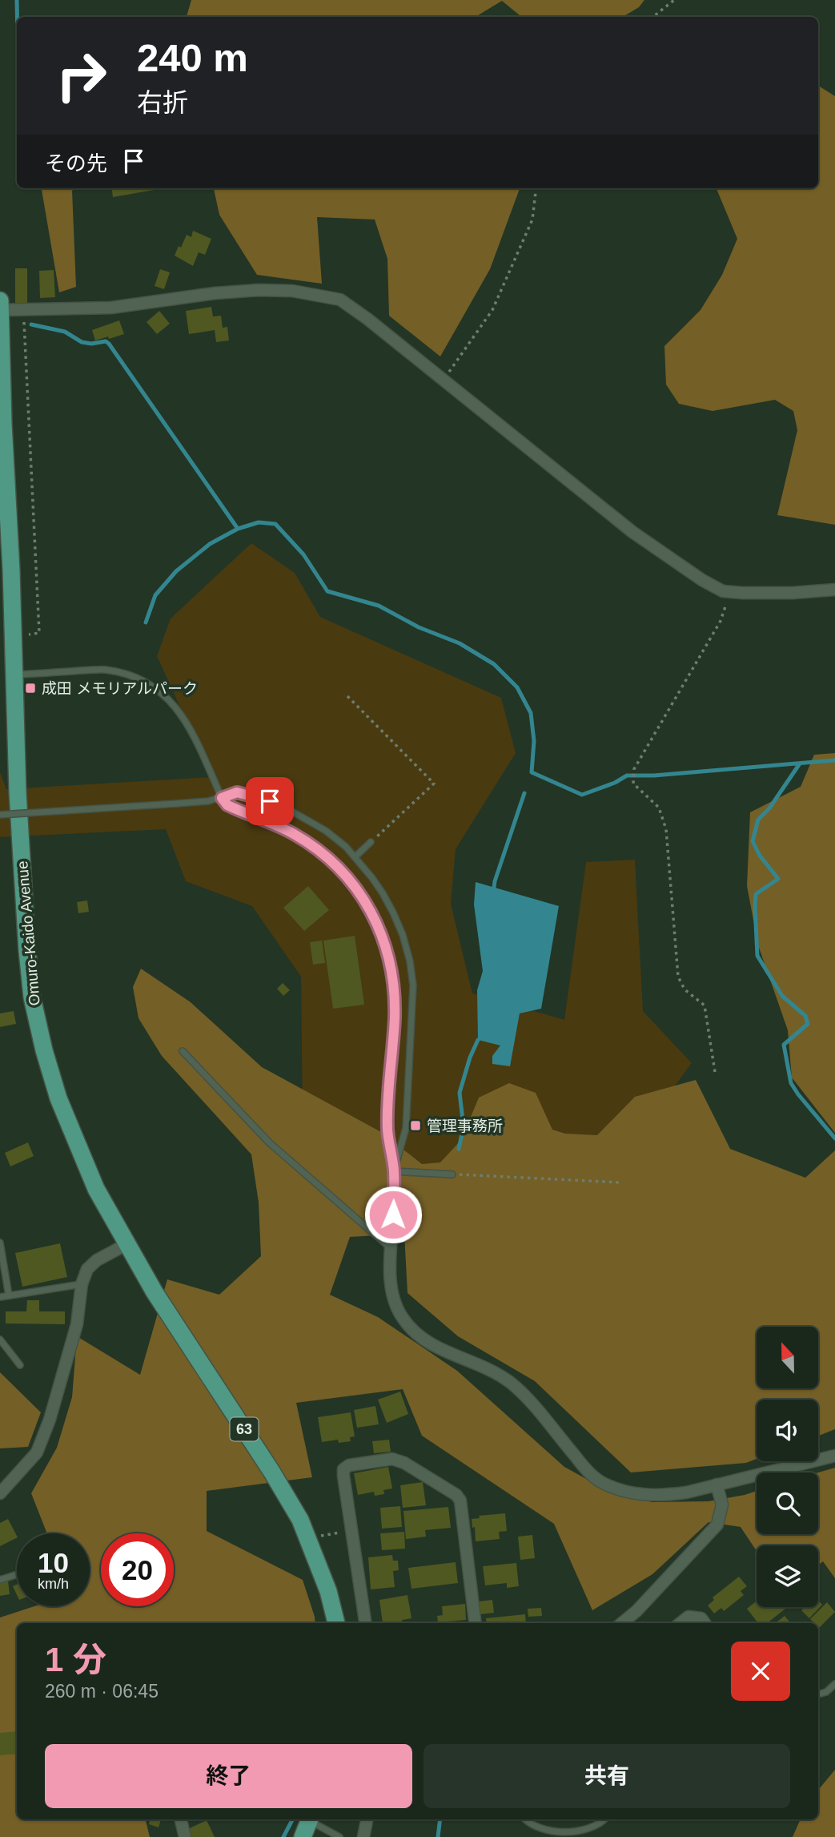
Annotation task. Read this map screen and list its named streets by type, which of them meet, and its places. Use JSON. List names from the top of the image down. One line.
{"streets":{"main road":["Omuro-Kaido Avenue","63"]},"places":{"transit":["成田 メモリアルパーク","管理事務所"]},"north":"top","page":{"turn":["240 m","右折"],"then":"その先","speed":"10 km/h","limit":"20","heading":["1 分","260 m · 06:45"],"buttons":["終了","共有"]}}
